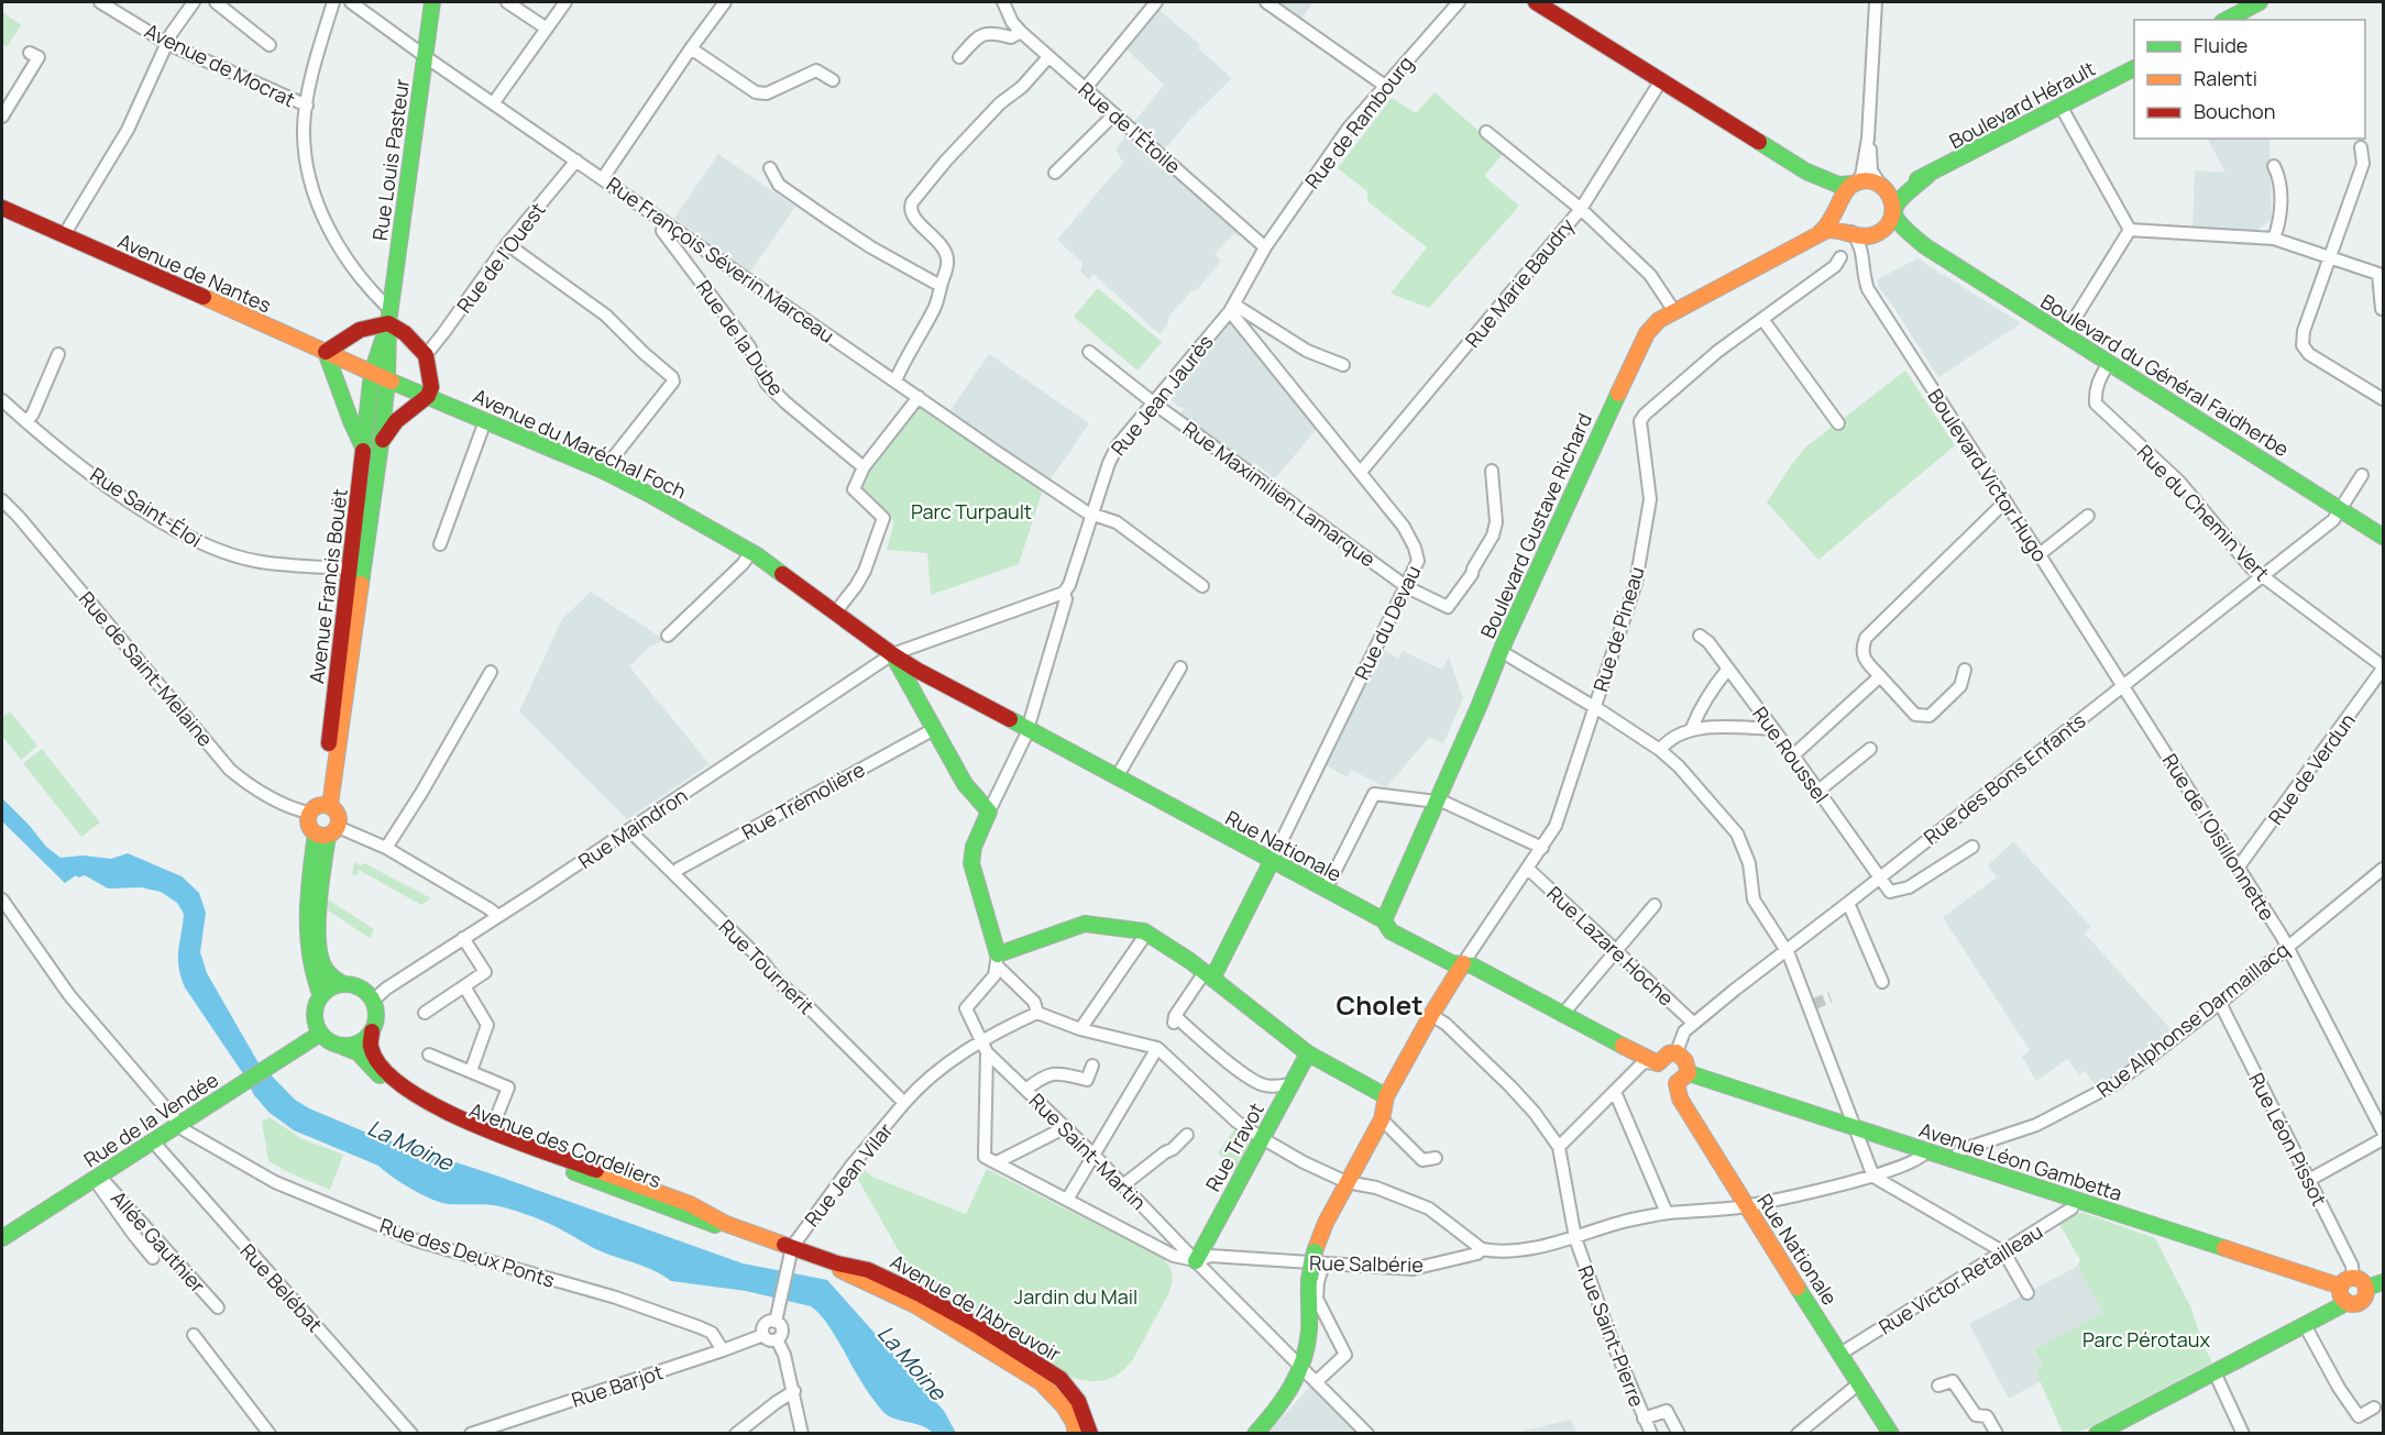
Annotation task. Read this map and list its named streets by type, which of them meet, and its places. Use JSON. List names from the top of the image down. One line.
{"streets":{"main road":["Boulevard Hérault","Rue Louis Pasteur","Avenue de Nantes","Boulevard du Général Faidherbe","Avenue du Maréchal Foch","Boulevard Gustave Richard","Avenue Francis Bouët","Rue Nationale","Rue de la Vendée","Avenue des Cordeliers","Rue Travot","Avenue Léon Gambetta","Avenue de l’Abreuvoir"],"street":["Avenue de Mocrat","Rue de Rambourg","Rue de l’Étoile","Rue de l’Ouest","Rue François Séverin Marceau","Rue Marie Baudry","Rue de la Dube","Rue Jean Jaurès","Boulevard Victor Hugo","Rue Maximilien Lamarque","Rue Saint-Éloi","Rue du Chemin Vert","Rue du Devau","Rue de Pineau","Rue de Saint-Melaine","Rue Roussel","Rue de Verdun","Rue des Bons Enfants","Rue Trémolière","Rue Maindron","Rue de l’Oisillonnette","Rue Lazare Hoche","Rue Tournerit","Rue Alphonse Darmaillacq","Rue Léon Pissot","Rue Saint-Martin","Rue Jean Vilar","Allée Gauthier","Rue des Deux Ponts","Rue Salbérie","Rue Victor Retailleau","Rue Belébat","Rue Saint-Pierre","Rue Barjot"]},"crossings":[["Boulevard Hérault","Boulevard du Général Faidherbe"],["Boulevard Hérault","Boulevard Victor Hugo"],["Boulevard Hérault","Boulevard Gustave Richard"],["Rue de Rambourg","Rue de l’Étoile"],["Rue de Rambourg","Rue Jean Jaurès"],["Rue de l’Étoile","Rue Jean Jaurès"],["Rue Louis Pasteur","Rue François Séverin Marceau"],["Rue Louis Pasteur","Avenue de Nantes"],["Rue Louis Pasteur","Avenue du Maréchal Foch"],["Rue Louis Pasteur","Avenue Francis Bouët"],["Rue de l’Ouest","Rue François Séverin Marceau"],["Rue François Séverin Marceau","Rue de la Dube"],["Rue François Séverin Marceau","Rue Jean Jaurès"],["Avenue de Nantes","Avenue du Maréchal Foch"],["Avenue de Nantes","Avenue Francis Bouët"],["Rue Marie Baudry","Rue du Devau"],["Boulevard du Général Faidherbe","Boulevard Victor Hugo"],["Boulevard du Général Faidherbe","Rue du Chemin Vert"],["Boulevard du Général Faidherbe","Boulevard Gustave Richard"],["Boulevard du Général Faidherbe","Rue des Bons Enfants"],["Rue Jean Jaurès","Rue Maximilien Lamarque"],["Rue Jean Jaurès","Rue du Devau"],["Rue Jean Jaurès","Rue Maindron"],["Rue Jean Jaurès","Rue Nationale"],["Avenue du Maréchal Foch","Avenue Francis Bouët"],["Avenue du Maréchal Foch","Rue Maindron"],["Avenue du Maréchal Foch","Rue Nationale"],["Boulevard Victor Hugo","Boulevard Gustave Richard"],["Boulevard Victor Hugo","Rue des Bons Enfants"],["Boulevard Victor Hugo","Rue de l’Oisillonnette"],["Rue Maximilien Lamarque","Rue du Devau"],["Rue Saint-Éloi","Avenue Francis Bouët"],["Rue du Chemin Vert","Rue de Verdun"],["Rue du Chemin Vert","Rue des Bons Enfants"],["Boulevard Gustave Richard","Rue Nationale"],["Avenue Francis Bouët","Rue de Saint-Melaine"],["Rue du Devau","Rue Nationale"],["Rue de Pineau","Rue Lazare Hoche"],["Rue Roussel","Rue des Bons Enfants"],["Rue de Verdun","Rue de l’Oisillonnette"],["Rue des Bons Enfants","Rue de l’Oisillonnette"],["Rue des Bons Enfants","Rue Nationale"],["Rue des Bons Enfants","Rue Lazare Hoche"],["Rue Trémolière","Rue Tournerit"],["Rue Maindron","Rue Nationale"],["Rue Maindron","Rue Tournerit"],["Rue Maindron","Rue de la Vendée"],["Rue Maindron","Avenue des Cordeliers"],["Rue de l’Oisillonnette","Rue Alphonse Darmaillacq"],["Rue Nationale","Avenue Léon Gambetta"],["Rue Nationale","Rue Salbérie"],["Rue Nationale","Rue Victor Retailleau"],["Rue Tournerit","Rue Jean Vilar"],["Rue Alphonse Darmaillacq","Rue Léon Pissot"],["Rue Alphonse Darmaillacq","Avenue Léon Gambetta"],["Rue de la Vendée","Avenue des Cordeliers"],["Rue de la Vendée","Allée Gauthier"],["Rue de la Vendée","Rue des Deux Ponts"],["Rue de la Vendée","Rue Belébat"],["Rue Léon Pissot","Avenue Léon Gambetta"],["Avenue des Cordeliers","Rue Jean Vilar"],["Avenue des Cordeliers","Avenue de l’Abreuvoir"],["Rue Travot","Rue Saint-Martin"],["Rue Travot","Rue Salbérie"],["Rue Saint-Martin","Rue Jean Vilar"],["Rue Saint-Martin","Rue Salbérie"],["Avenue Léon Gambetta","Rue Victor Retailleau"],["Rue Jean Vilar","Avenue de l’Abreuvoir"],["Rue des Deux Ponts","Rue Barjot"],["Rue Salbérie","Rue Saint-Pierre"]],"districts":["Cholet"],"water":["La Moine"],"parks":["Parc Turpault","Jardin du Mail","Parc Pérotaux"],"legend":["Fluide","Ralenti","Bouchon"]}
